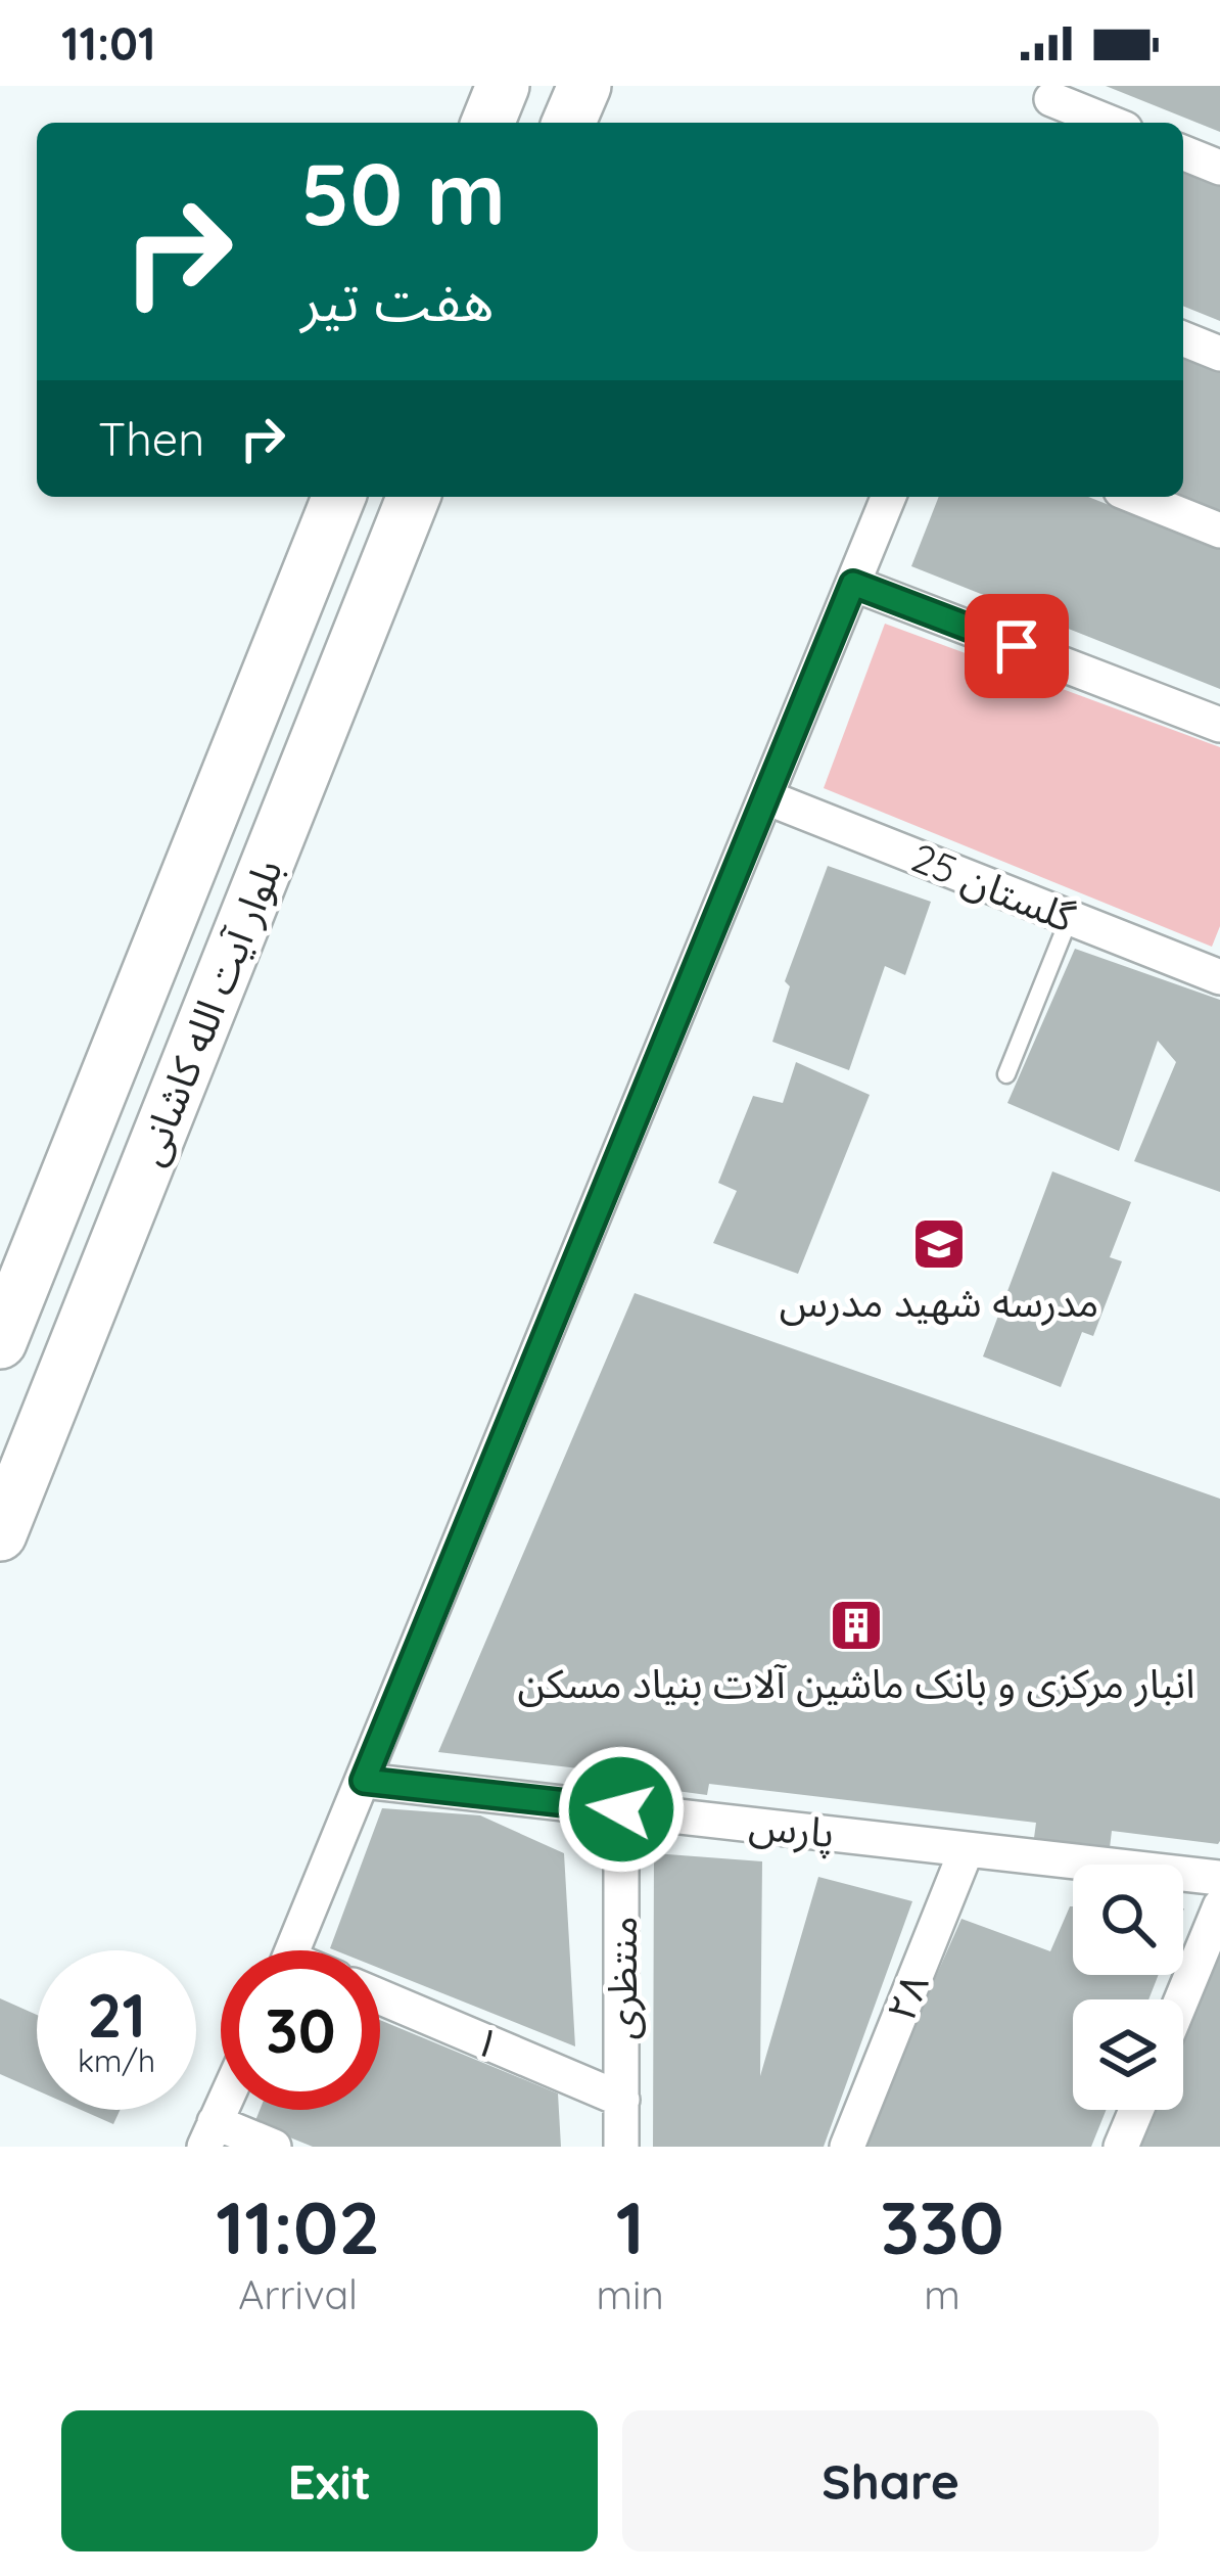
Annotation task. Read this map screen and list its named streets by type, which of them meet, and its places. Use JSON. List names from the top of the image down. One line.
{"streets":{"main road":["بلوار آیت الله کاشانی"],"street":["گلستان 25","پارس","منتظری","۲۸","۱"]},"crossings":[["پارس","منتظری"],["پارس","۲۸"],["منتظری","۱"]],"places":{"school or university":["مدرسه شهید مدرس"],"building":["انبار مرکزی و بانک ماشین آلات بنیاد مسکن"]},"page":{"status":"11:01","turn":["50 m","هفت تیر"],"then":"Then","speed":"21 km/h","limit":"30","eta":["11:02","Arrival","1","min","330","m"],"buttons":["Exit","Share"]}}
